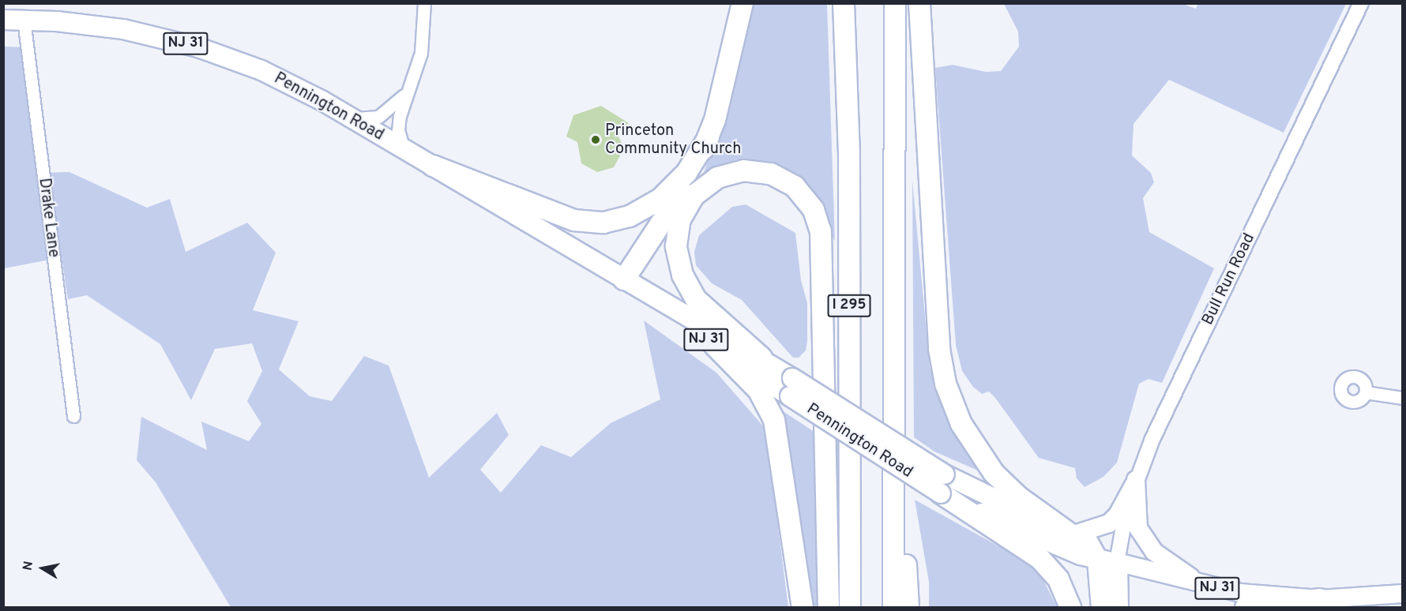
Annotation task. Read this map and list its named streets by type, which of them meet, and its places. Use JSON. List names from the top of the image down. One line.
{"streets":{"highway":["NJ 31","Pennington Road","I 295"],"street":["Drake Lane","Bull Run Road"]},"crossings":[["Pennington Road","Drake Lane"],["Pennington Road","Bull Run Road"]],"places":["Princeton Community Church"],"north":"left"}
